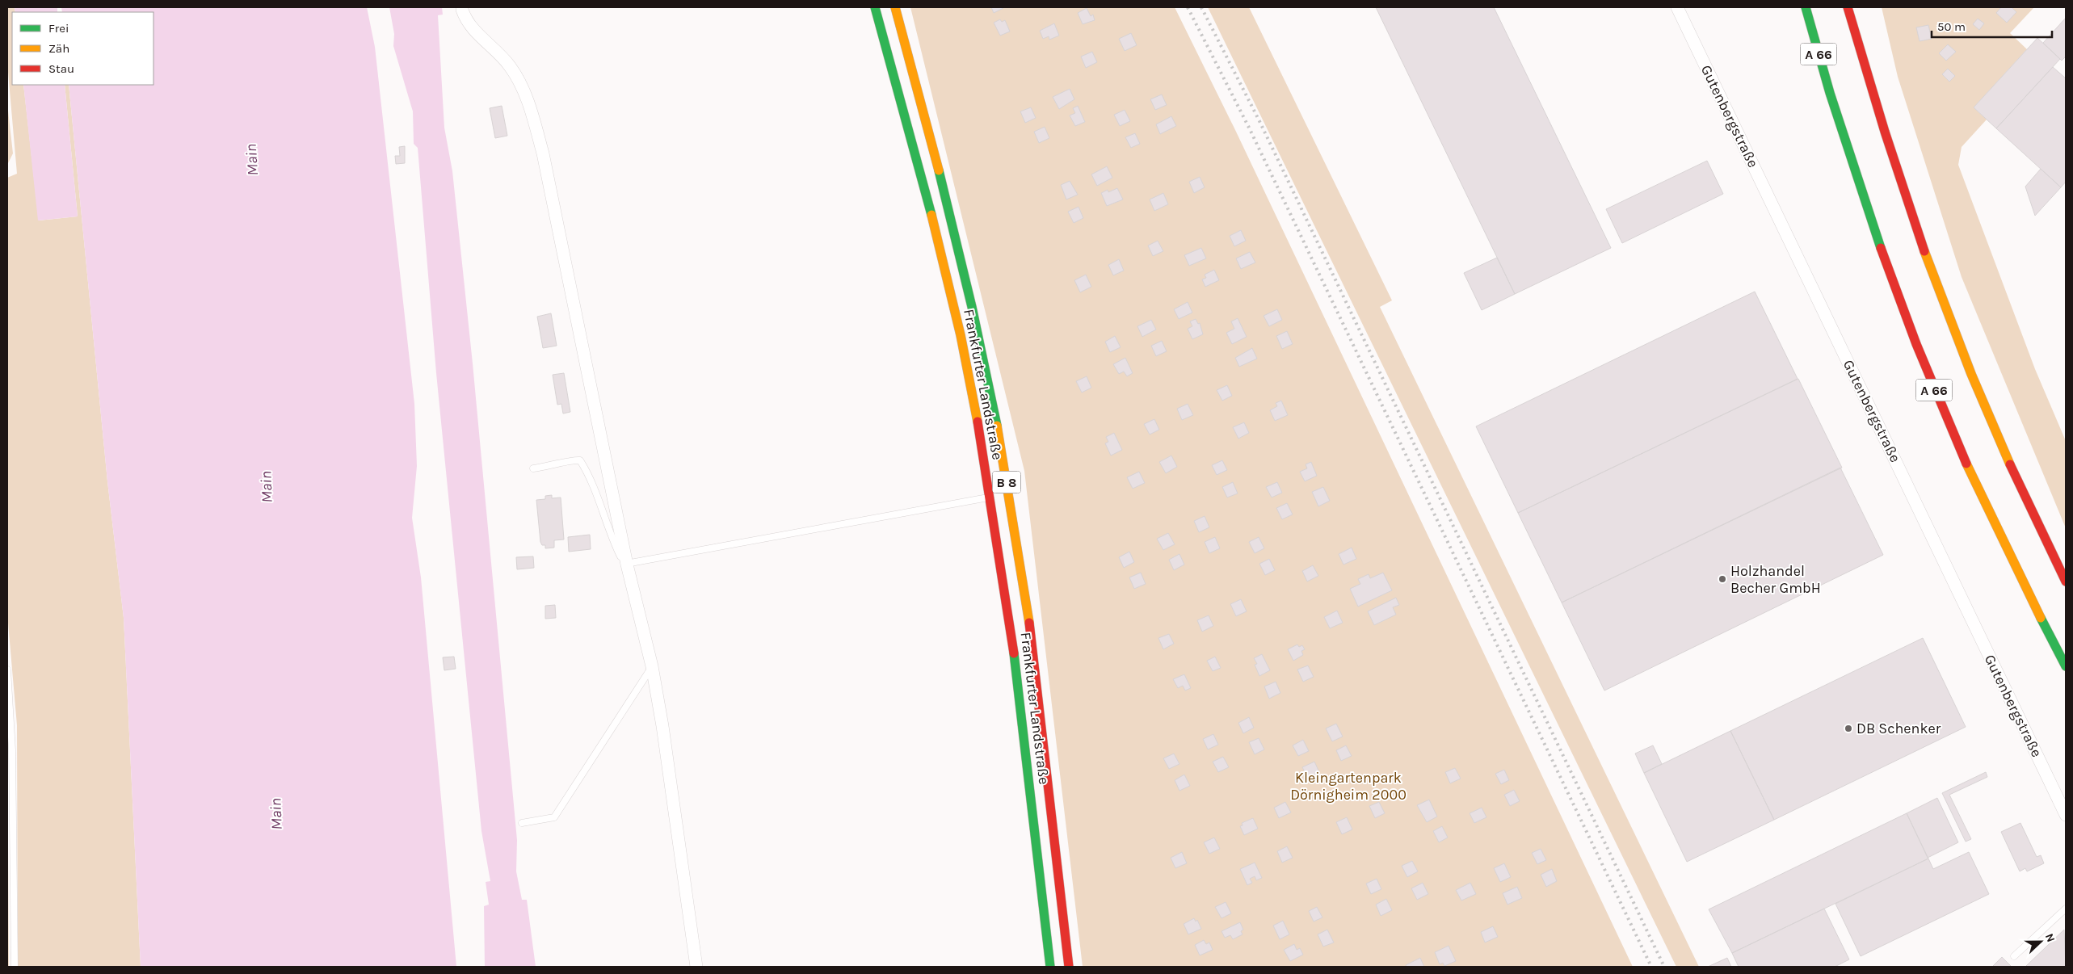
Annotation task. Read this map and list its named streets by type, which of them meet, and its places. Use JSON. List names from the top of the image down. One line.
{"streets":{"main road":["A 66","Frankfurter Landstraße","B 8"],"street":["Gutenbergstraße"]},"water":["Main"],"parks":["Kleingartenpark Dörnigheim 2000"],"places":["Holzhandel Becher GmbH","DB Schenker"],"legend":["Frei","Zäh","Stau"],"scale_bar":"50 m","north":"right"}
